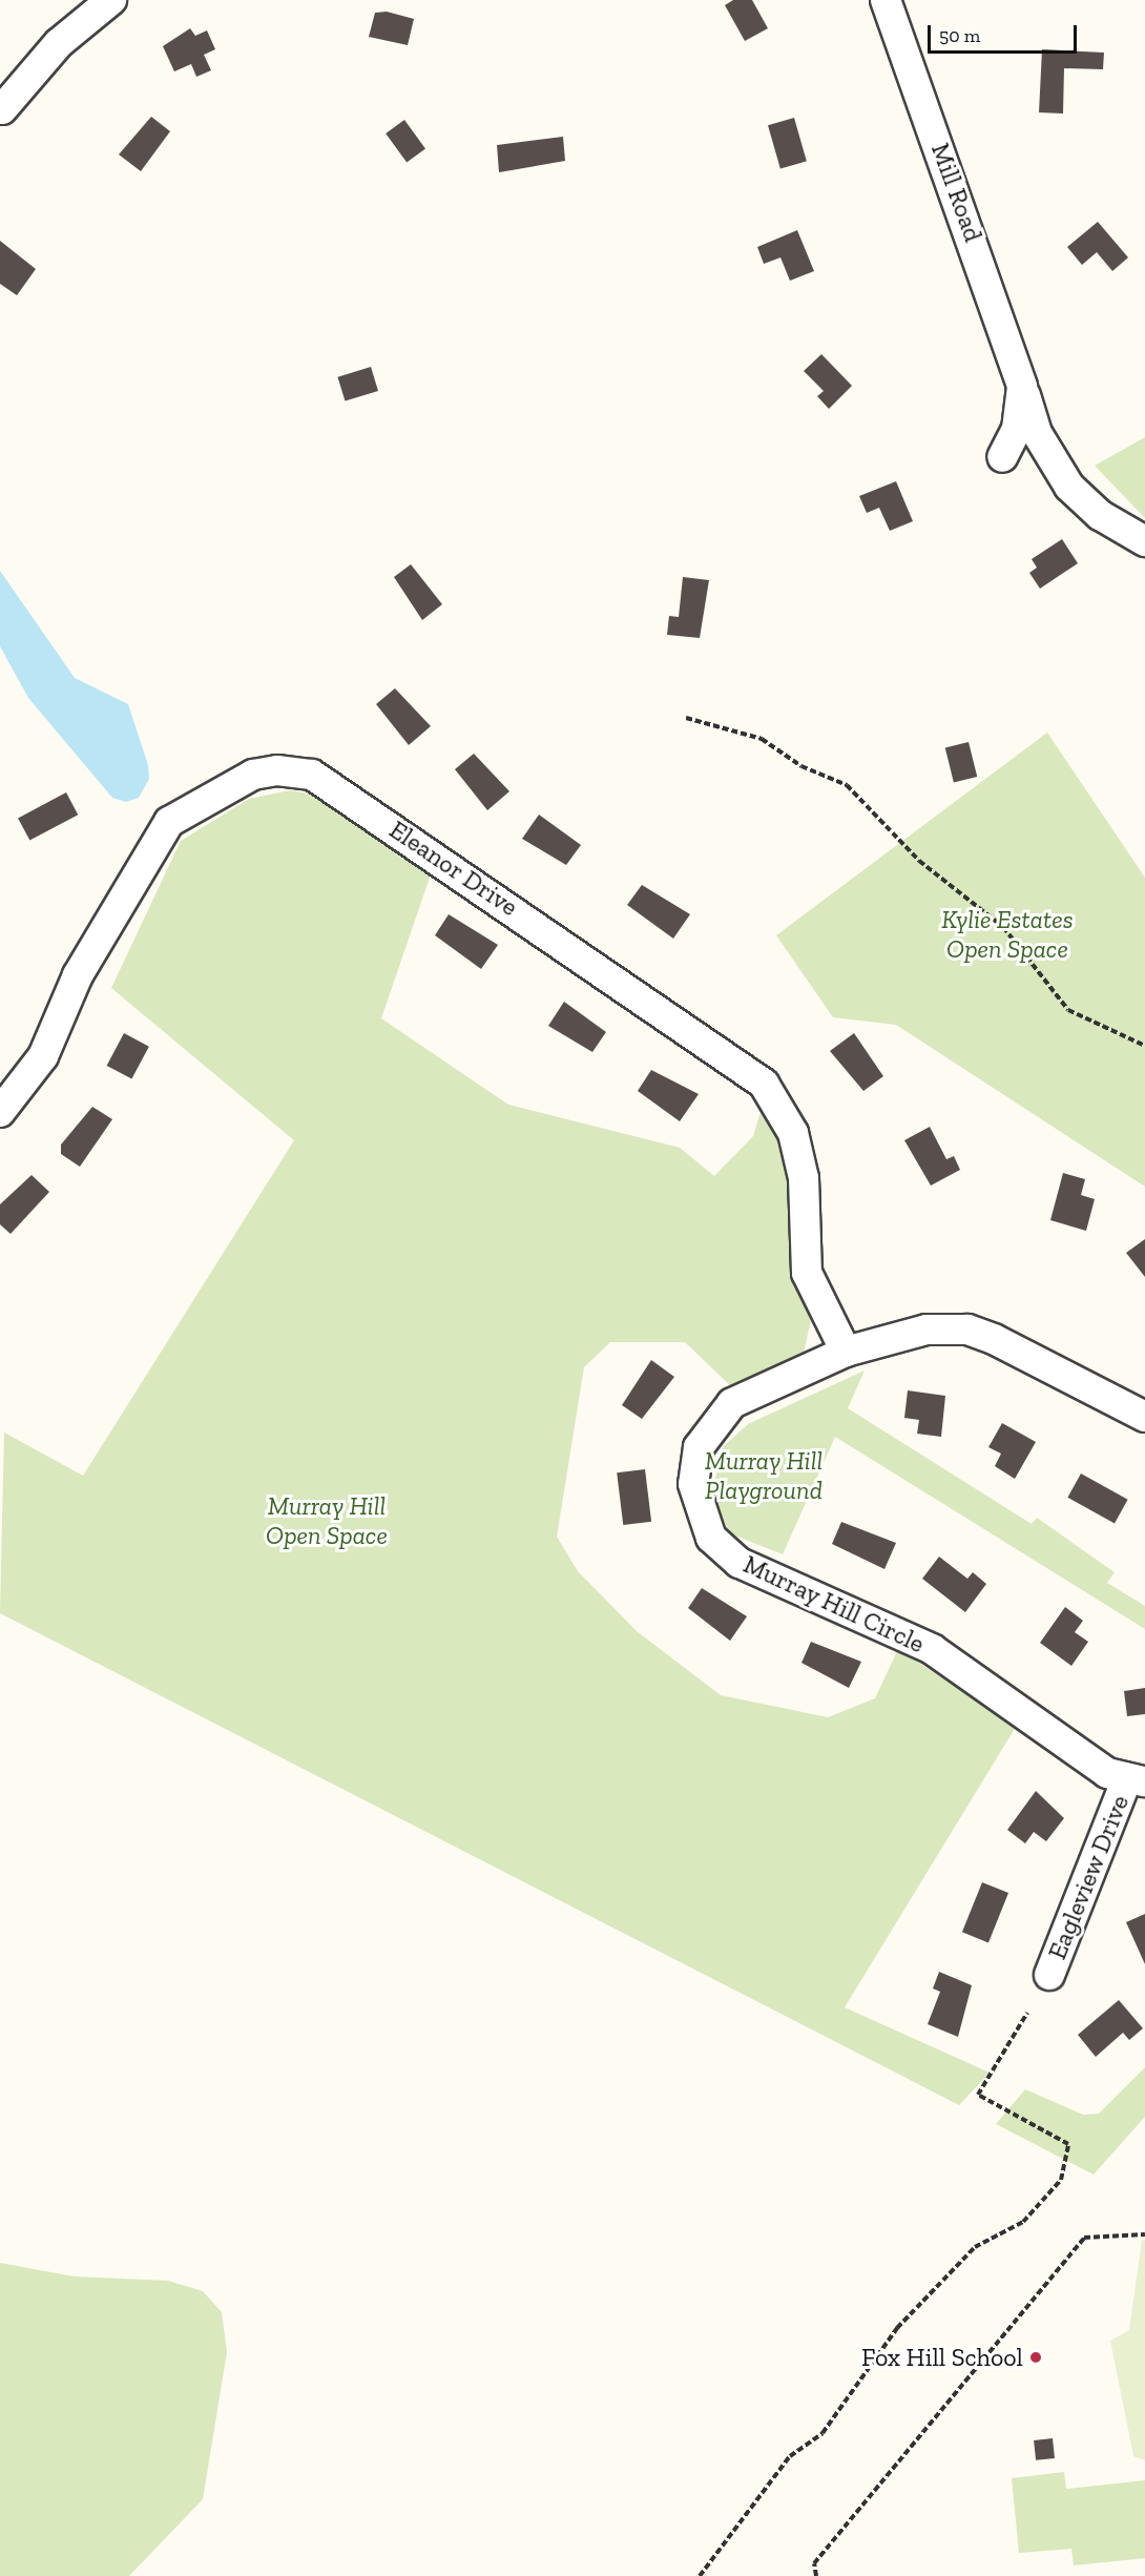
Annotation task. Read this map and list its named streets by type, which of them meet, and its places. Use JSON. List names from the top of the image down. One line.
{"streets":{"street":["Mill Road","Eleanor Drive","Murray Hill Circle","Eagleview Drive"]},"crossings":[["Eleanor Drive","Murray Hill Circle"],["Murray Hill Circle","Eagleview Drive"]],"parks":["Kylie Estates Open Space","Murray Hill Playground","Murray Hill Open Space"],"places":["Fox Hill School"],"scale_bar":"50 m"}
